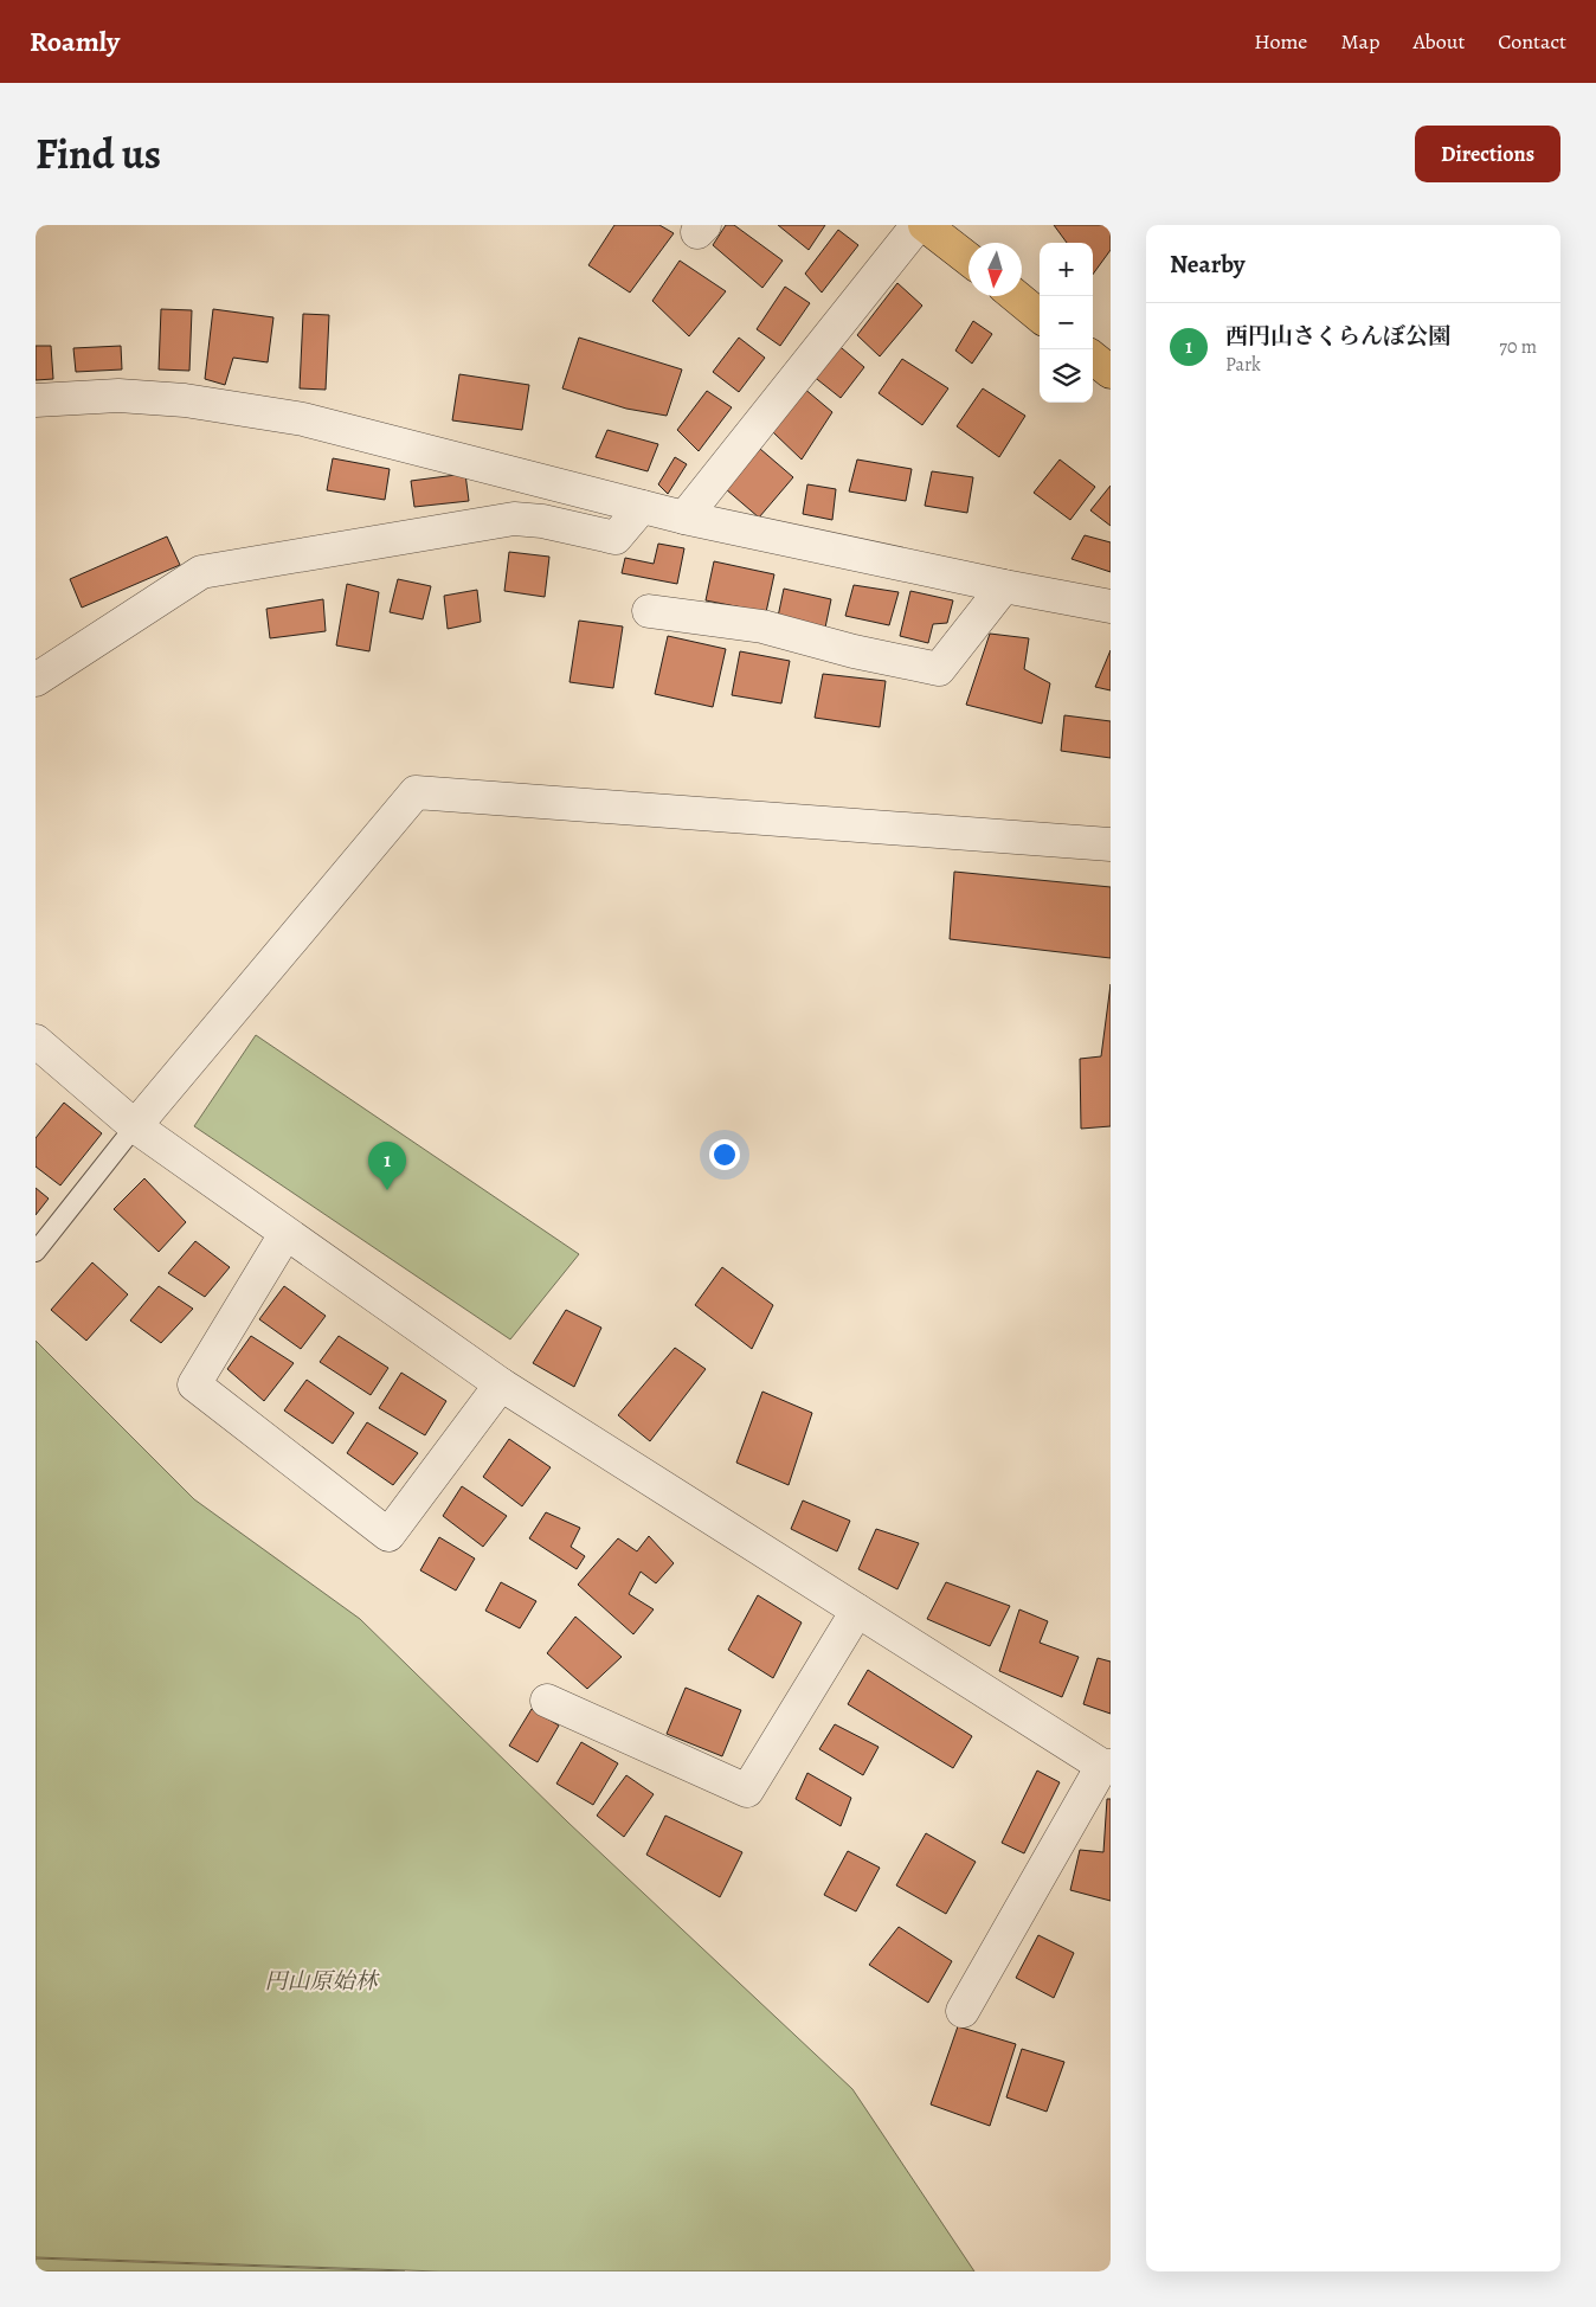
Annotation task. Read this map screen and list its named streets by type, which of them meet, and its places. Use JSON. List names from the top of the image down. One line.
{"parks":["円山原始林"],"north":"bottom","page":{"header":"Roamly","nav":["Home","Map","About","Contact"],"title":"Find us","buttons":"Directions","heading":"Nearby","map_buttons":["+","−"],"list":[{"mark":"1","name":"西円山さくらんぼ公園","note":"Park","value":"70 m"}],"pins":"1"}}
